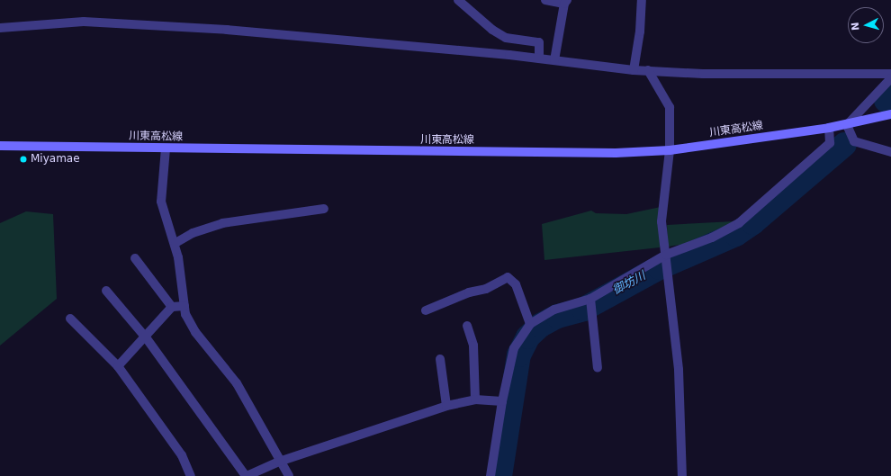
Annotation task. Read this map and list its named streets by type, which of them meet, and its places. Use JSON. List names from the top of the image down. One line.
{"streets":{"main road":["川東高松線"]},"water":["御坊川"],"places":["Miyamae"],"north":"left"}
